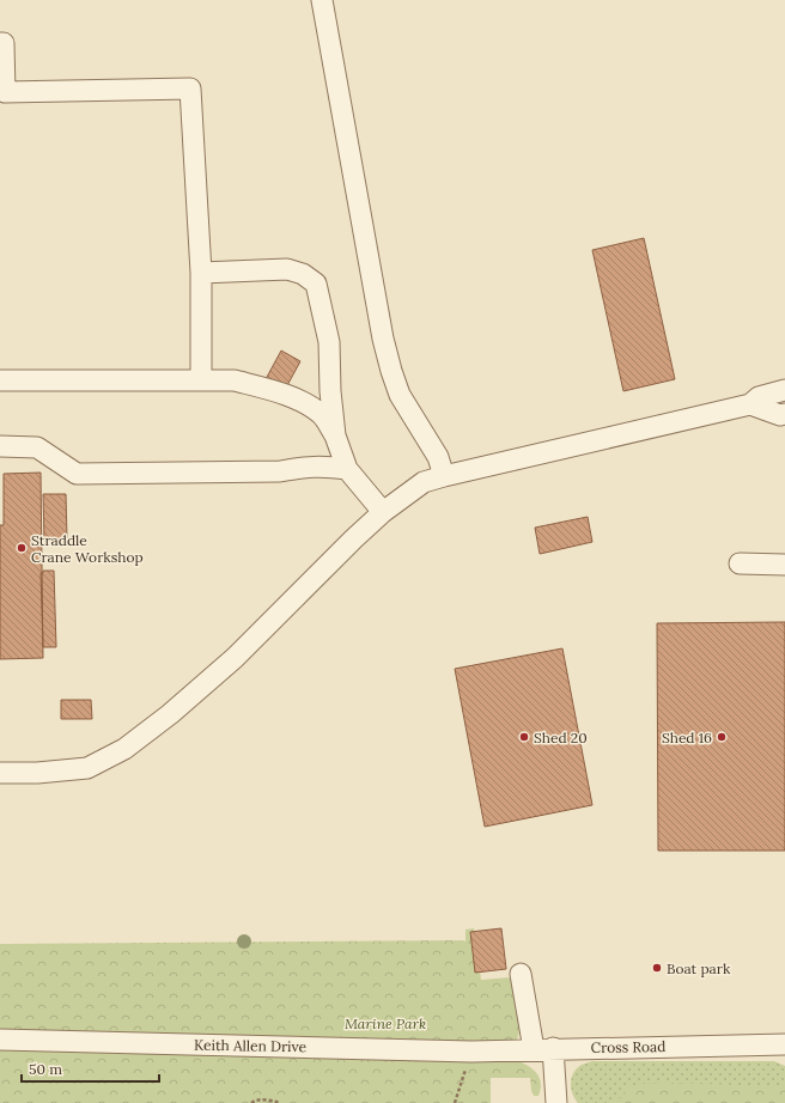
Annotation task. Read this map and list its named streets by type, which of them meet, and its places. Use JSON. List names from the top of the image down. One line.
{"streets":{"street":["Keith Allen Drive","Cross Road"]},"crossings":[["Keith Allen Drive","Cross Road"]],"parks":["Marine Park"],"places":["Straddle Crane Workshop","Shed 20","Shed 16","Boat park"],"scale_bar":"50 m"}
